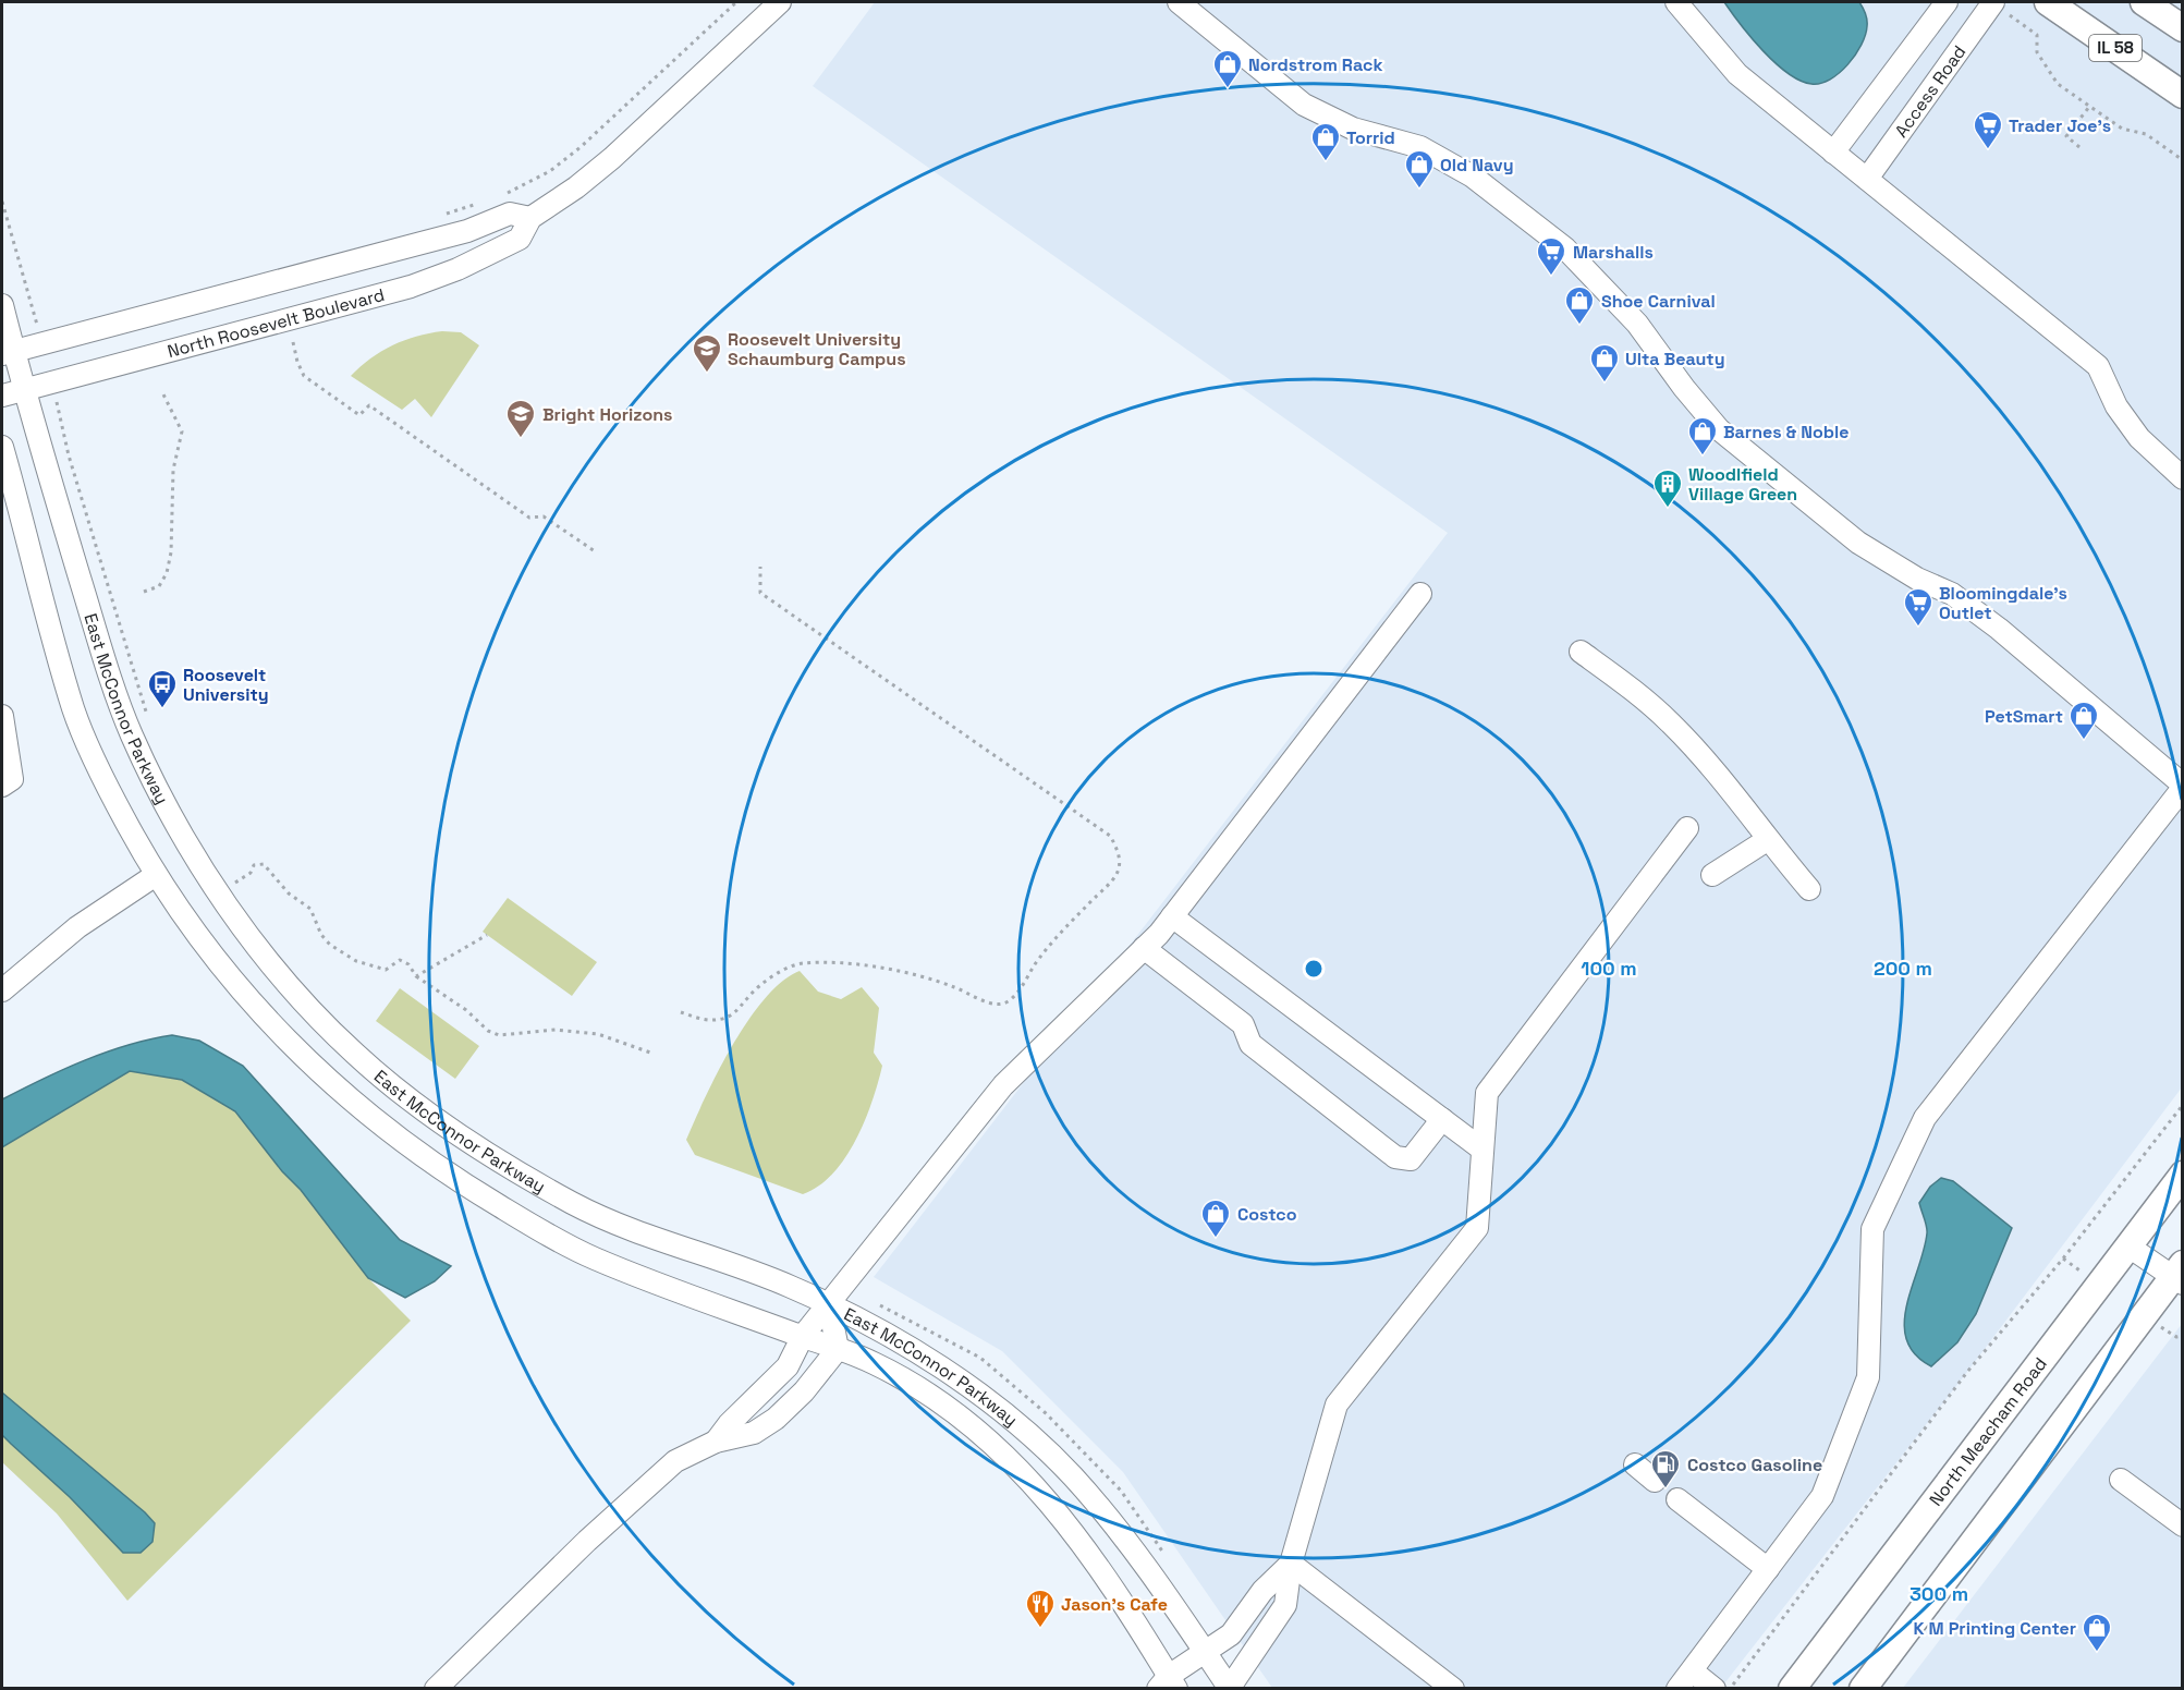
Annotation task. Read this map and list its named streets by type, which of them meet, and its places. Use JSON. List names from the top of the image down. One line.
{"streets":{"main road":["IL 58","North Meacham Road"],"street":["Access Road","North Roosevelt Boulevard","East McConnor Parkway"]},"crossings":[["North Roosevelt Boulevard","East McConnor Parkway"]],"places":{"shop":["Nordstrom Rack","Torrid","Old Navy","Shoe Carnival","Ulta Beauty","Barnes & Noble","PetSmart","Costco","K M Printing Center"],"supermarket":["Trader Joe's","Marshalls","Bloomingdale's Outlet"],"school or university":["Roosevelt University Schaumburg Campus","Bright Horizons"],"building":["Woodlfield Village Green"],"bus stop":["Roosevelt University"],"fuel station":["Costco Gasoline"],"restaurant":["Jason's Cafe"]},"rings":["100 m","200 m","300 m"]}
